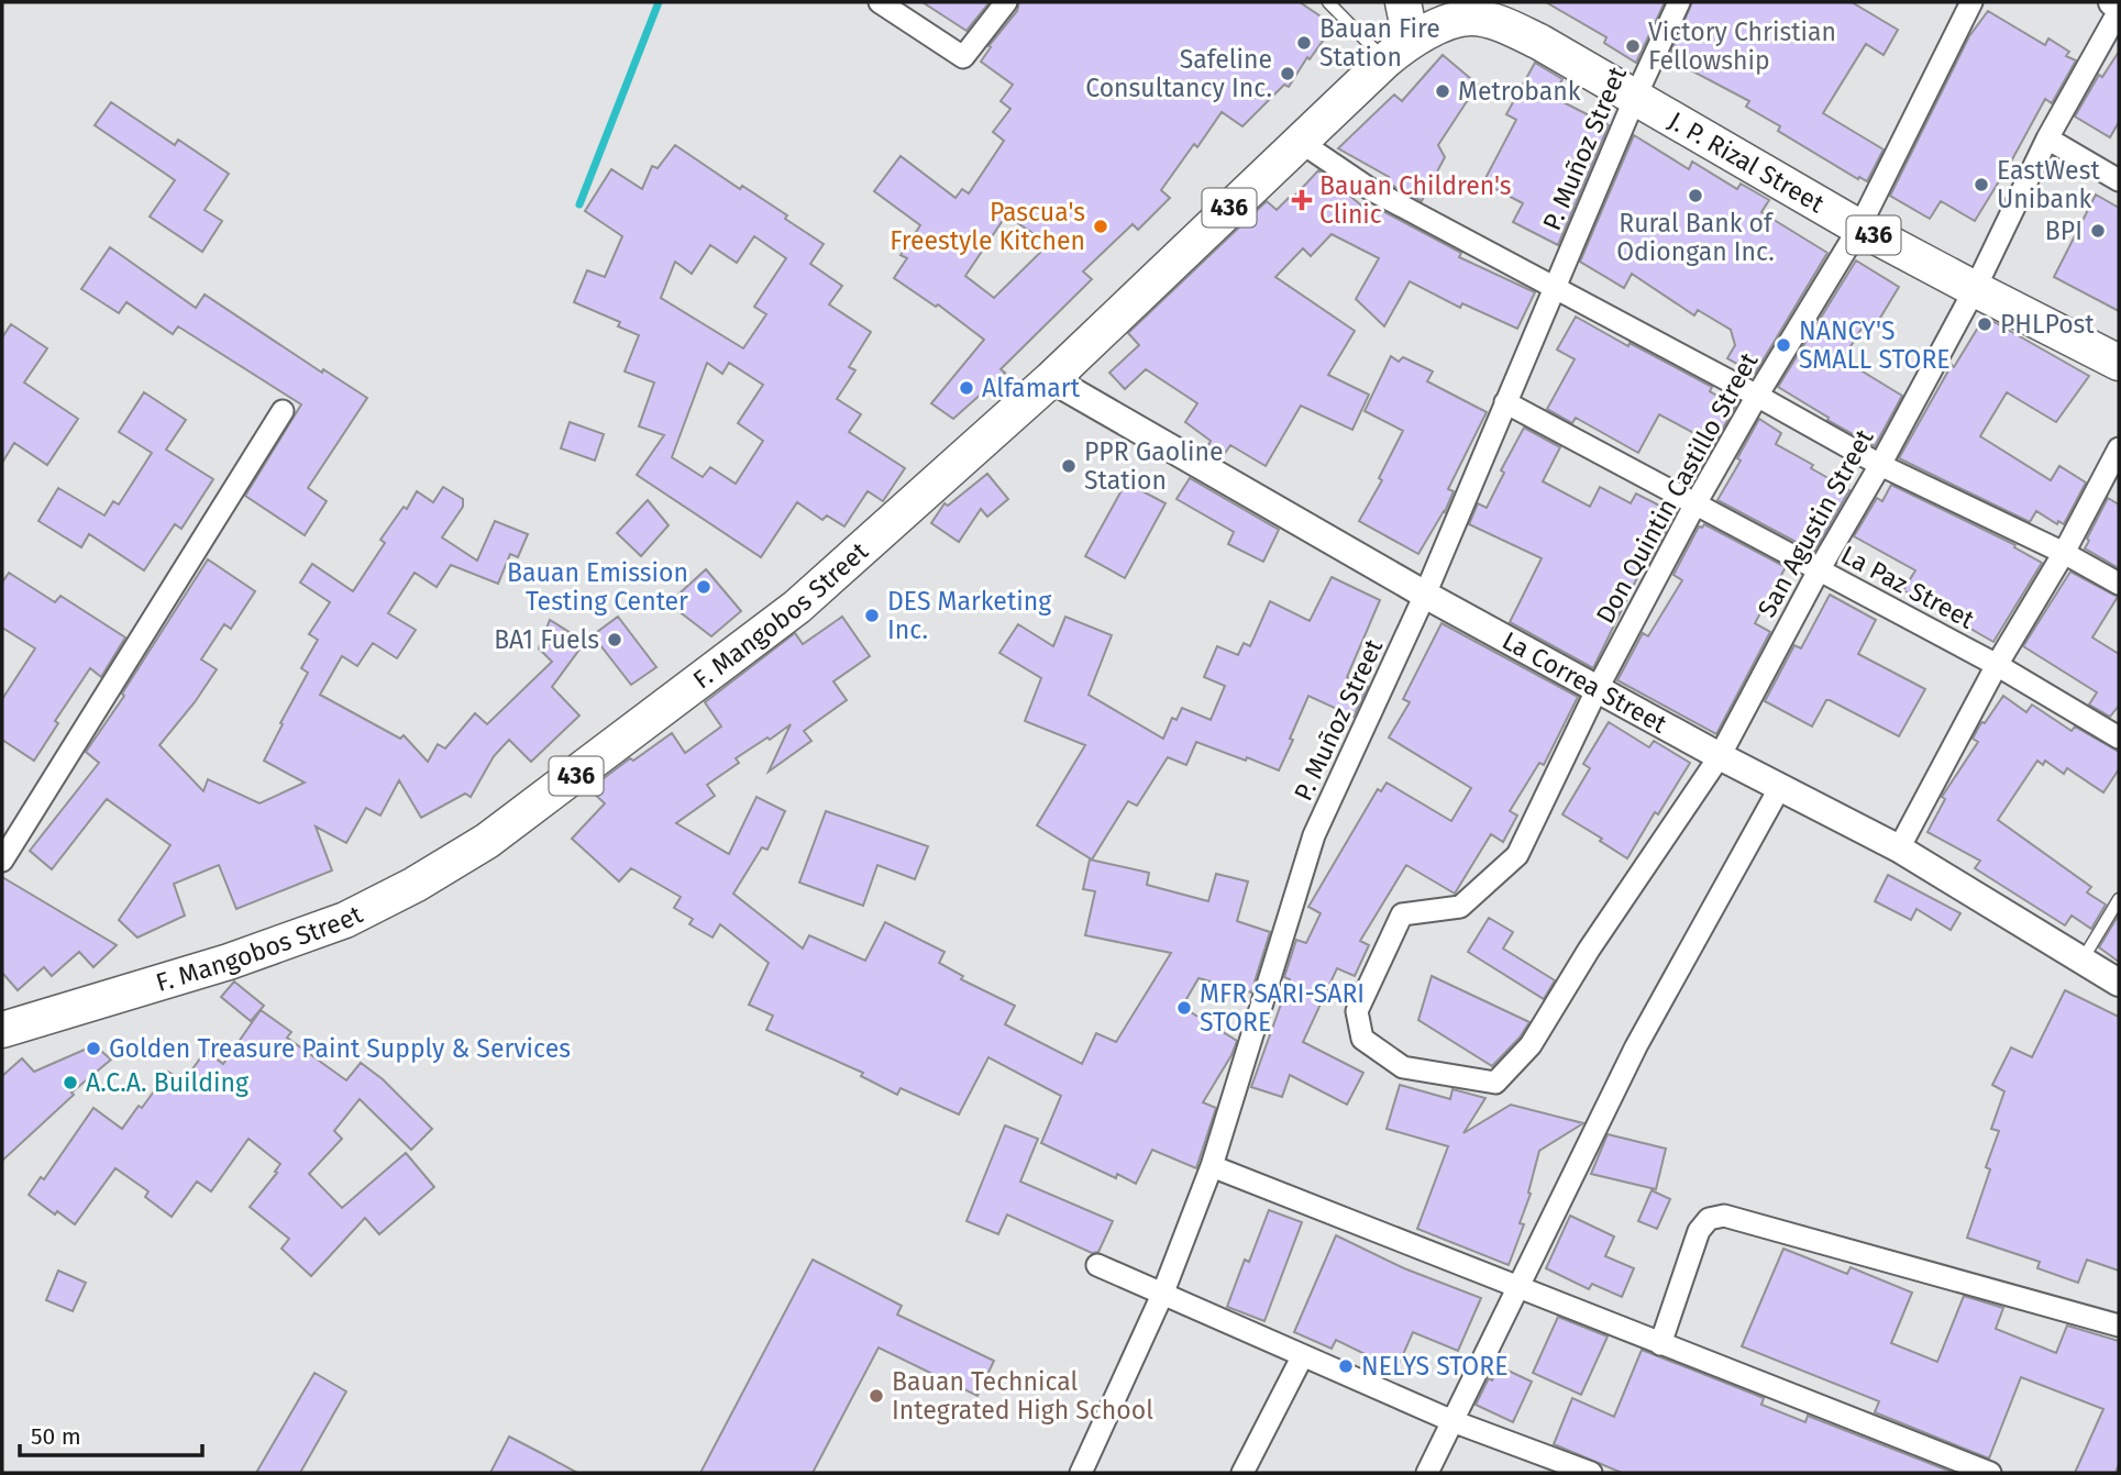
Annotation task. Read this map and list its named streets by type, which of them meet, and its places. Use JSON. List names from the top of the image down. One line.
{"streets":{"main road":["J. P. Rizal Street","436","F. Mangobos Street"],"street":["P. Muñoz Street","Don Quintin Castillo Street","San Agustin Street","La Paz Street","La Correa Street"]},"crossings":[["P. Muñoz Street","J. P. Rizal Street"],["P. Muñoz Street","La Paz Street"],["P. Muñoz Street","La Correa Street"],["J. P. Rizal Street","Don Quintin Castillo Street"],["J. P. Rizal Street","San Agustin Street"],["J. P. Rizal Street","F. Mangobos Street"],["Don Quintin Castillo Street","San Agustin Street"],["Don Quintin Castillo Street","La Paz Street"],["Don Quintin Castillo Street","La Correa Street"],["San Agustin Street","La Paz Street"],["San Agustin Street","La Correa Street"],["F. Mangobos Street","La Correa Street"]],"places":{"other":["Bauan Fire Station","Victory Christian Fellowship","Safeline Consultancy Inc.","Metrobank","EastWest Unibank","Rural Bank of Odiongan Inc.","Pascua's Freestyle Kitchen","BPI","PHLPost","NANCY'S SMALL STORE","Alfamart","PPR Gaoline Station","Bauan Emission Testing Center","DES Marketing Inc.","BA1 Fuels","MFR SARI-SARI STORE","Golden Treasure Paint Supply & Services","A.C.A. Building","NELYS STORE","Bauan Technical Integrated High School"],"health":["Bauan Children's Clinic"]},"scale_bar":"50 m"}
